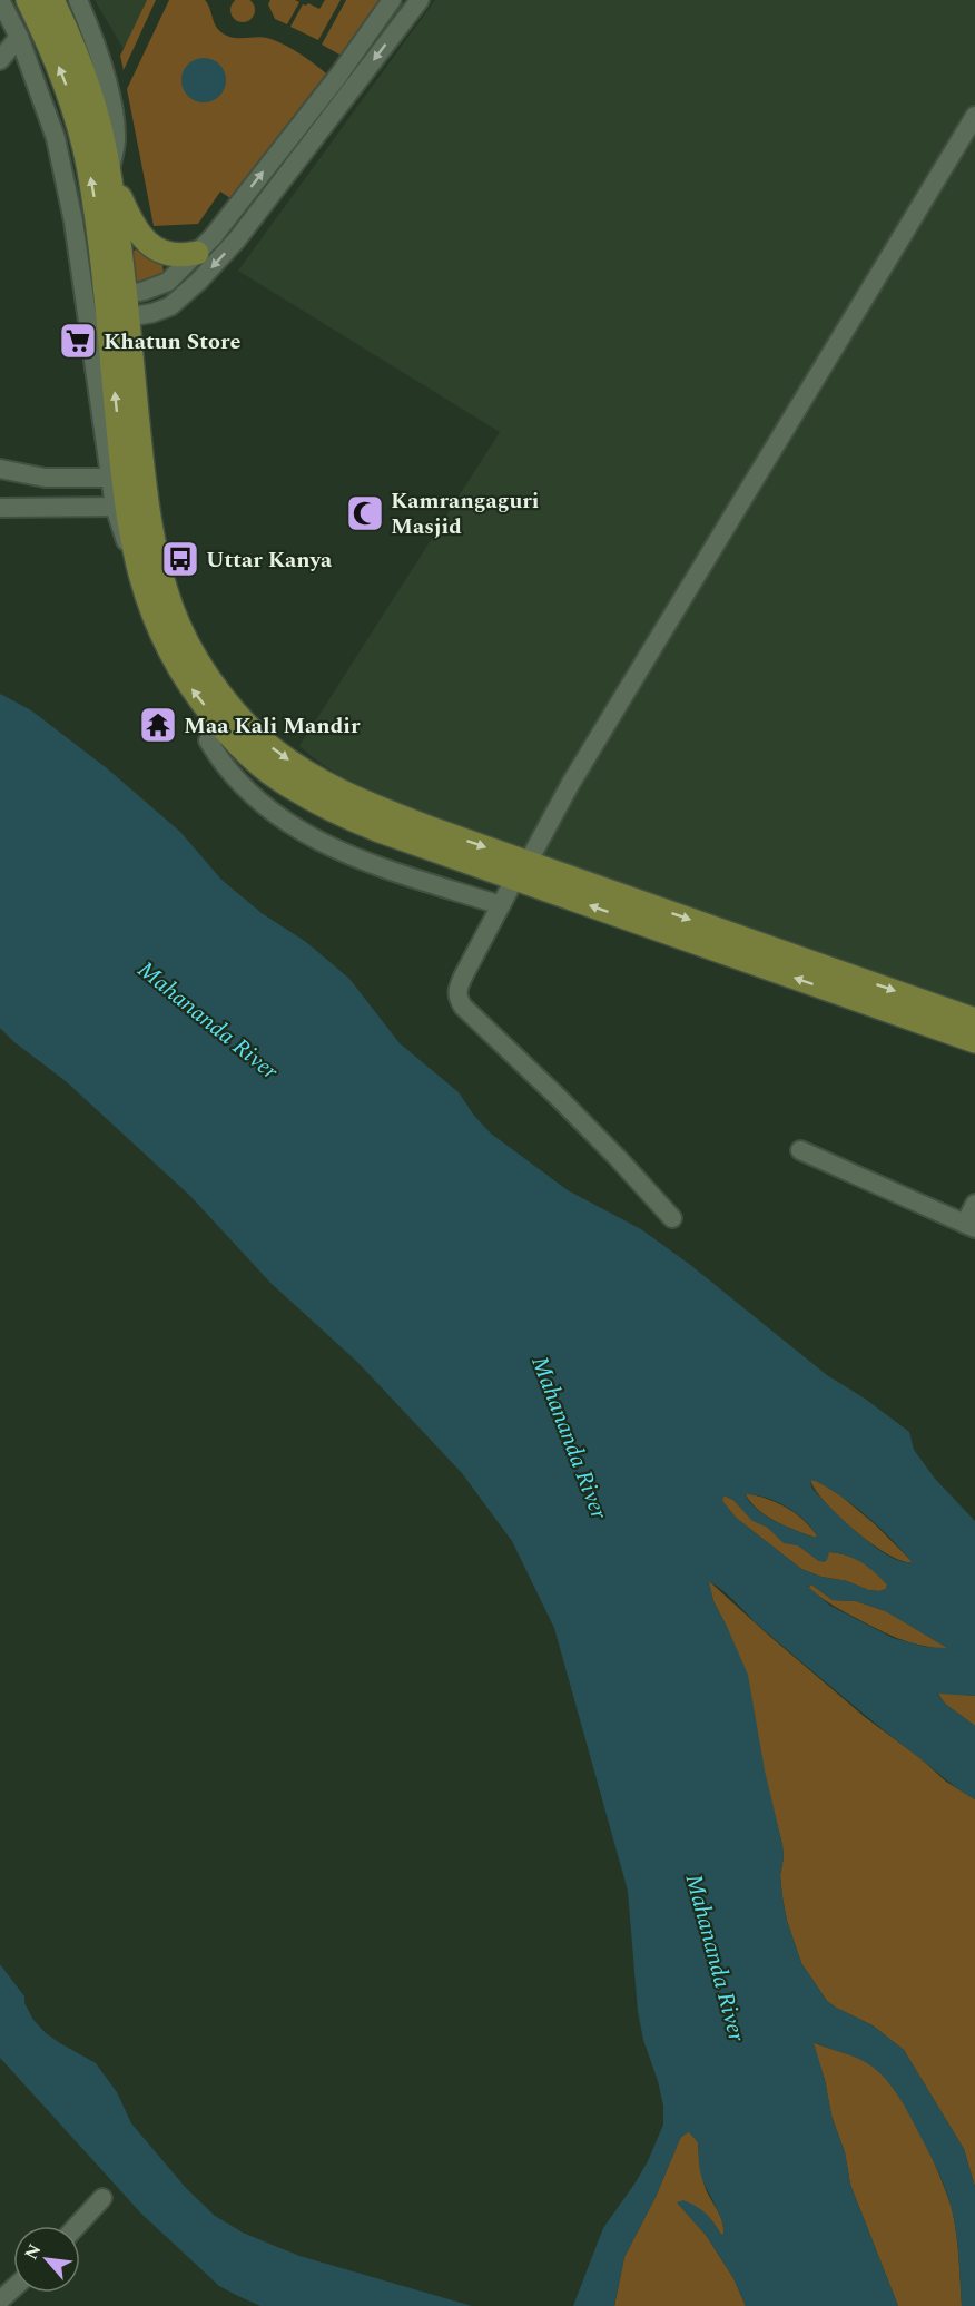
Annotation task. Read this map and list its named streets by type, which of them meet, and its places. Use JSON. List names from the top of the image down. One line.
{"water":["Mahananda River"],"places":{"supermarket":["Khatun Store"],"mosque":["Kamrangaguri Masjid"],"bus stop":["Uttar Kanya"],"temple":["Maa Kali Mandir"]},"north":"top left"}
